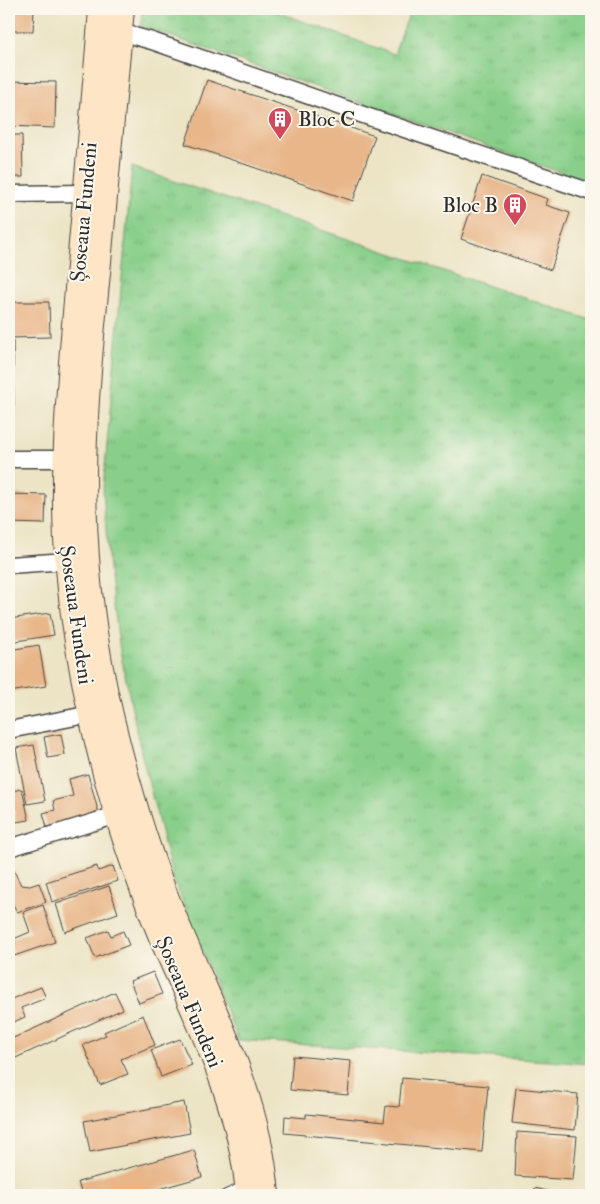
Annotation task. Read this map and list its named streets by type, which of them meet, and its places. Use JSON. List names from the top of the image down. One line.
{"streets":{"main road":["Șoseaua Fundeni"]},"places":{"building":["Bloc C","Bloc B"]}}
